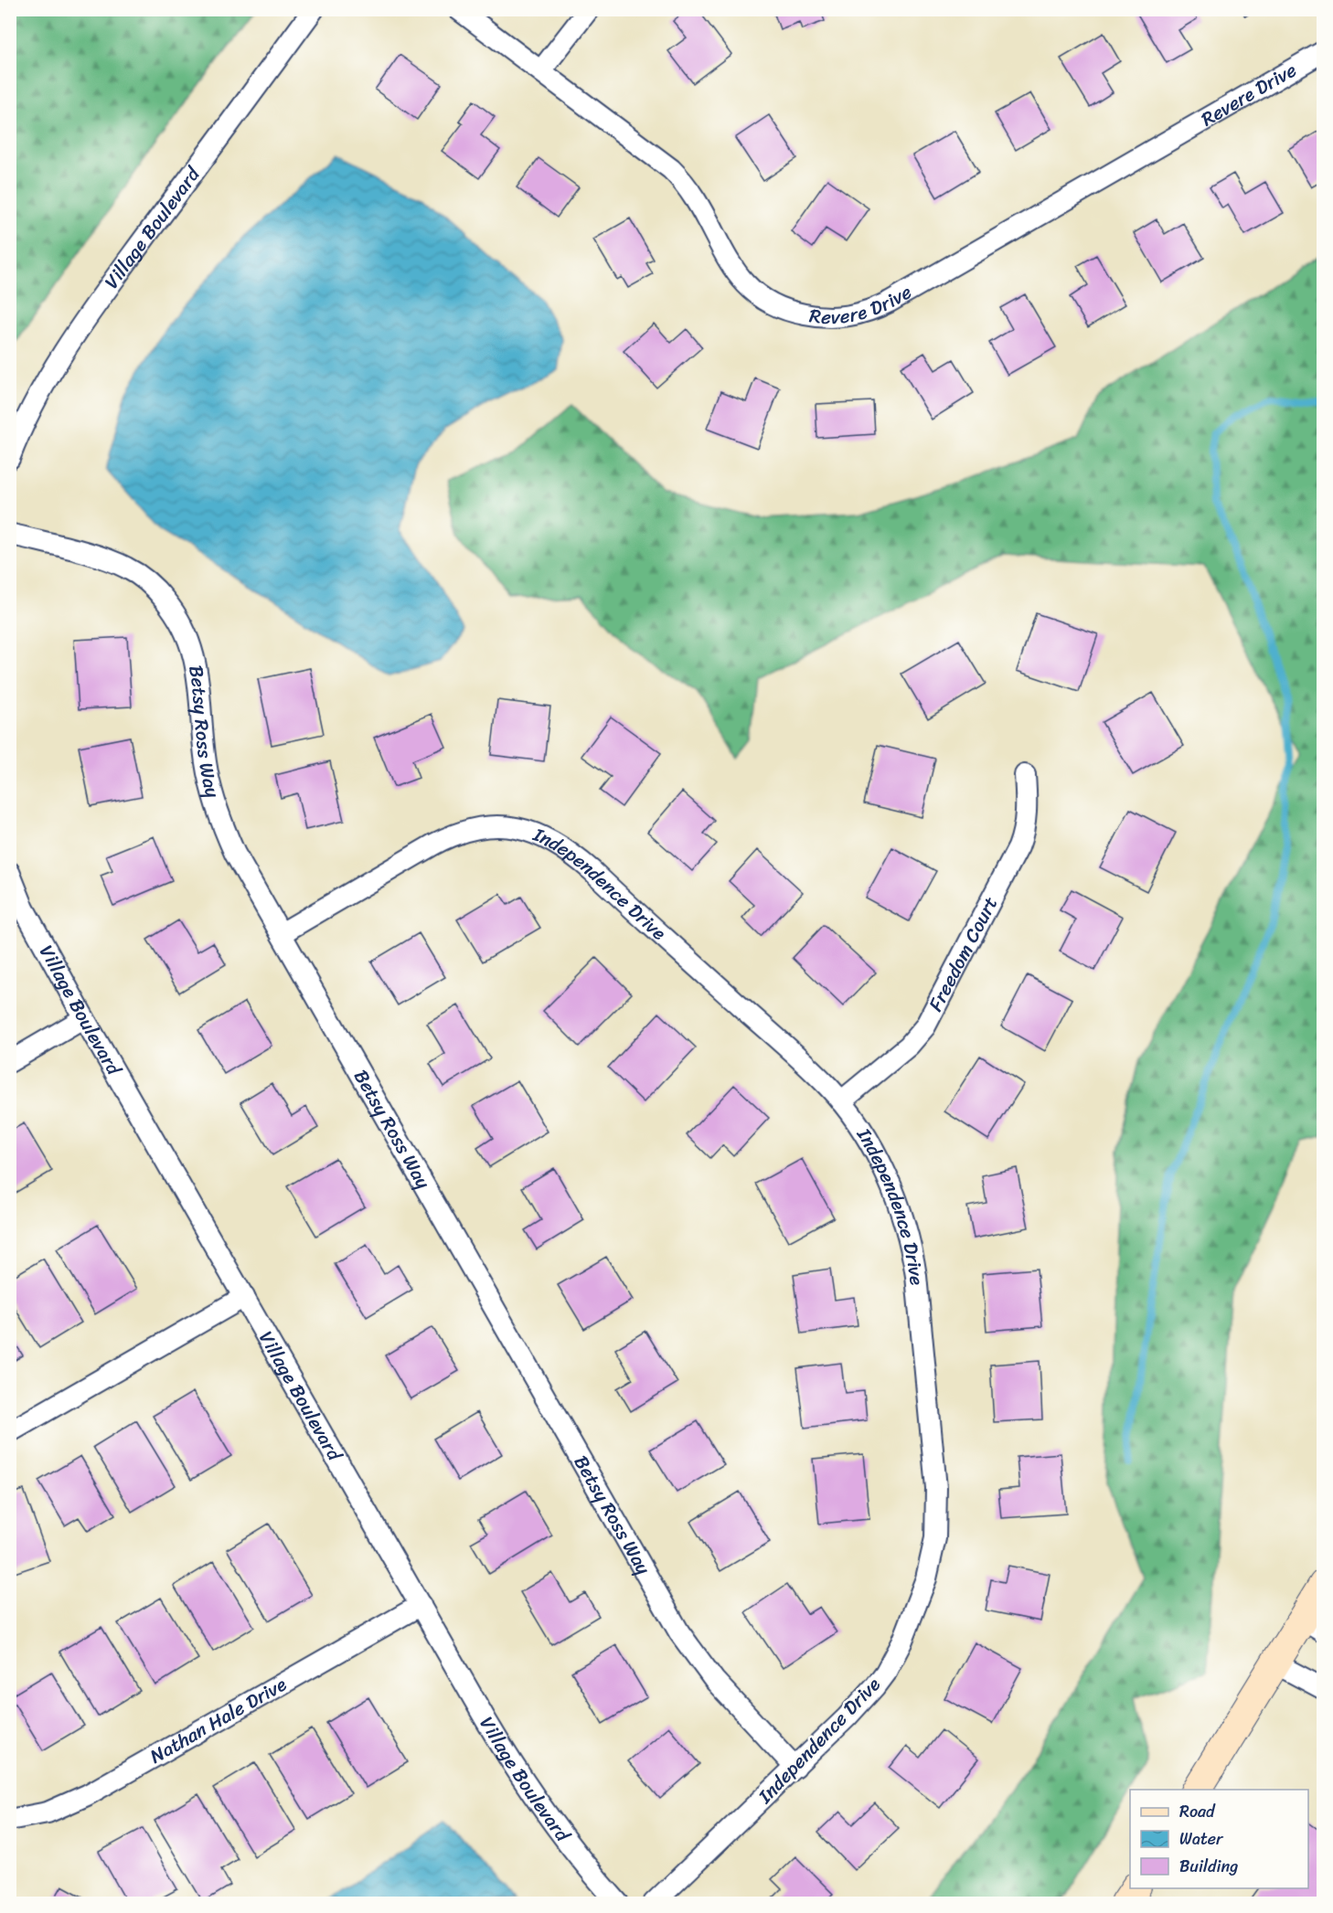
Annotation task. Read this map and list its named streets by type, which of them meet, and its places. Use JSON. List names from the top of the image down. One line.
{"streets":{"street":["Revere Drive","Village Boulevard","Betsy Ross Way","Independence Drive","Freedom Court","Nathan Hale Drive"]},"crossings":[["Village Boulevard","Nathan Hale Drive"],["Betsy Ross Way","Independence Drive"],["Independence Drive","Freedom Court"]],"legend":["Road","Water","Building"]}
